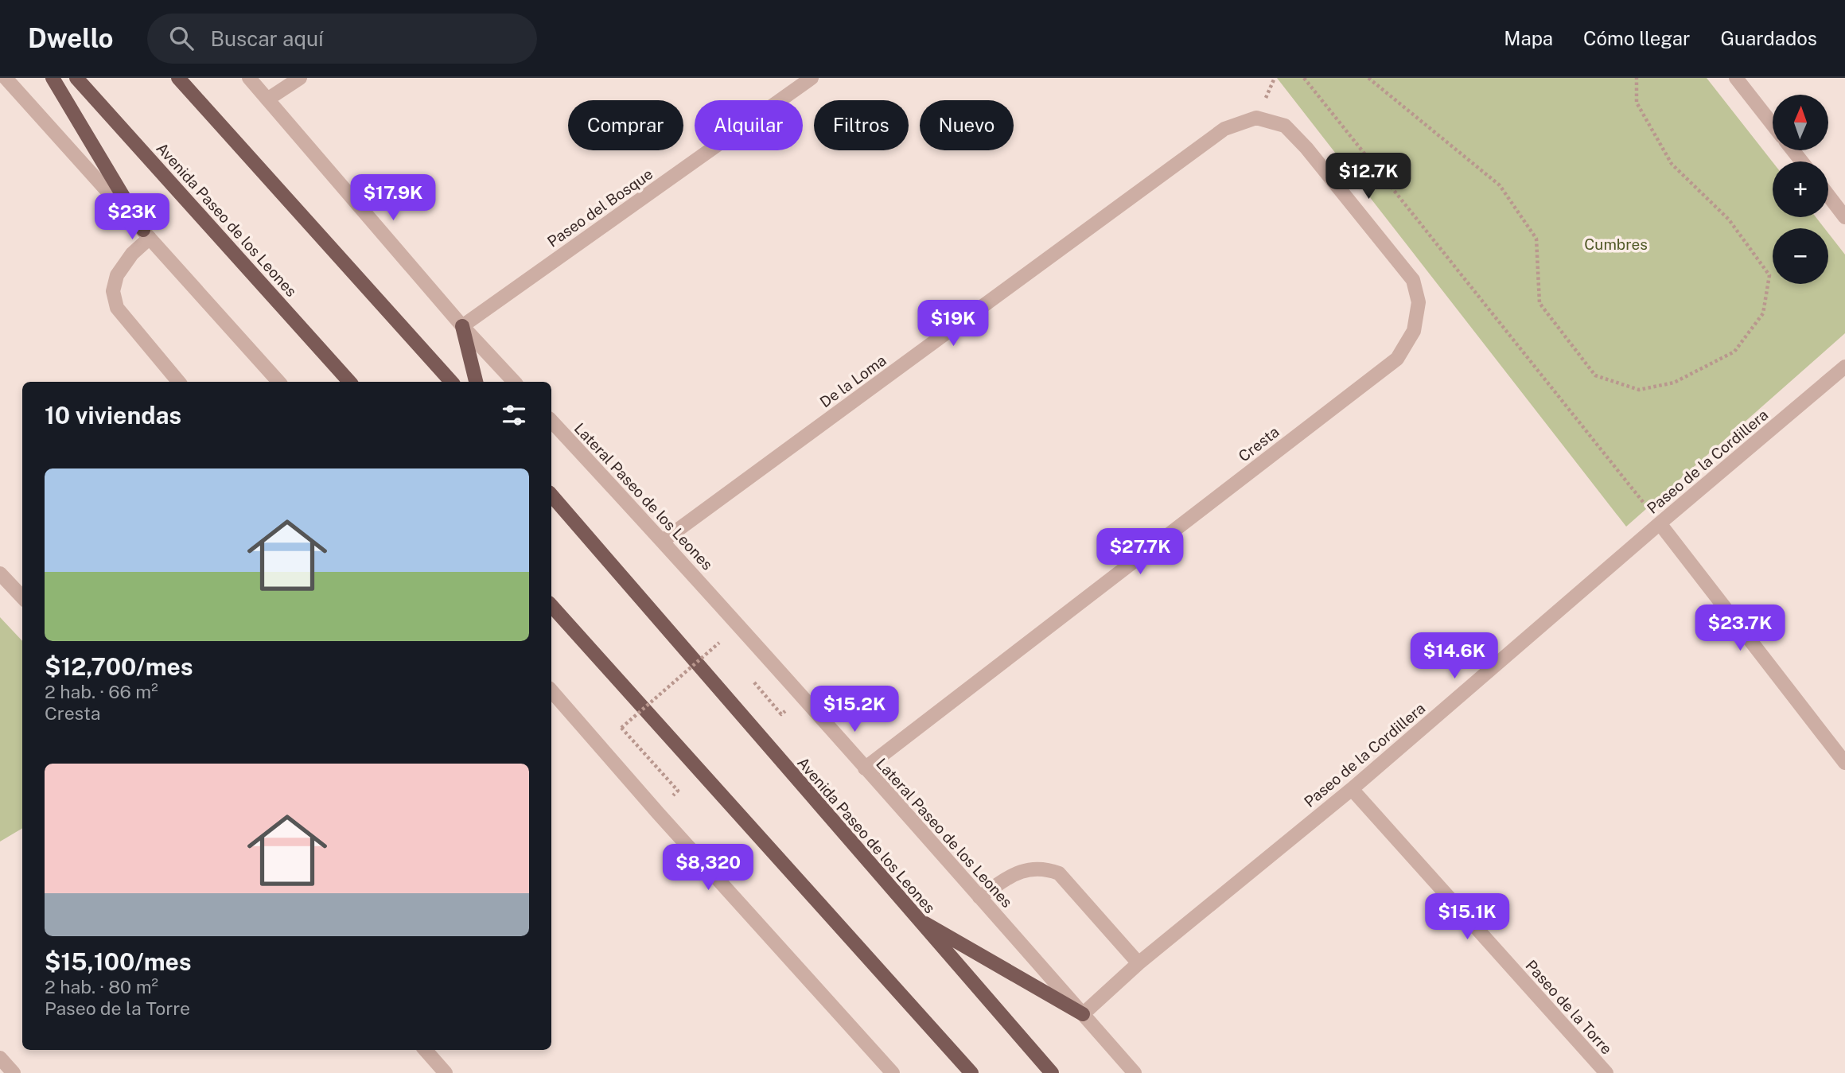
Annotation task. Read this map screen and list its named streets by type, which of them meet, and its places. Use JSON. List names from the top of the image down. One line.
{"streets":{"main road":["Avenida Paseo de los Leones"],"street":["Paseo del Bosque","De la Loma","Cresta","Paseo de la Cordillera","Lateral Paseo de los Leones","Paseo de la Torre"]},"crossings":[["De la Loma","Cresta"],["De la Loma","Lateral Paseo de los Leones"],["Cresta","Lateral Paseo de los Leones"],["Paseo de la Cordillera","Lateral Paseo de los Leones"],["Paseo de la Cordillera","Paseo de la Torre"]],"parks":["Cumbres"],"north":"top","page":{"header":"Dwello","search":"Buscar aquí","nav":["Mapa","Cómo llegar","Guardados"],"map_buttons":["+","−"],"chip":["Comprar","Alquilar","Filtros","Nuevo"],"price":["$12.7K","$17.9K","$23K","$19K","$27.7K","$23.7K","$14.6K","$15.2K","$8,320","$15.1K"],"heading":"10 viviendas","list":[{"name":"$12,700/mes","note":"2 hab. · 66 m² · Cresta"},{"name":"$15,100/mes","note":"2 hab. · 80 m² · Paseo de la Torre"}]}}
